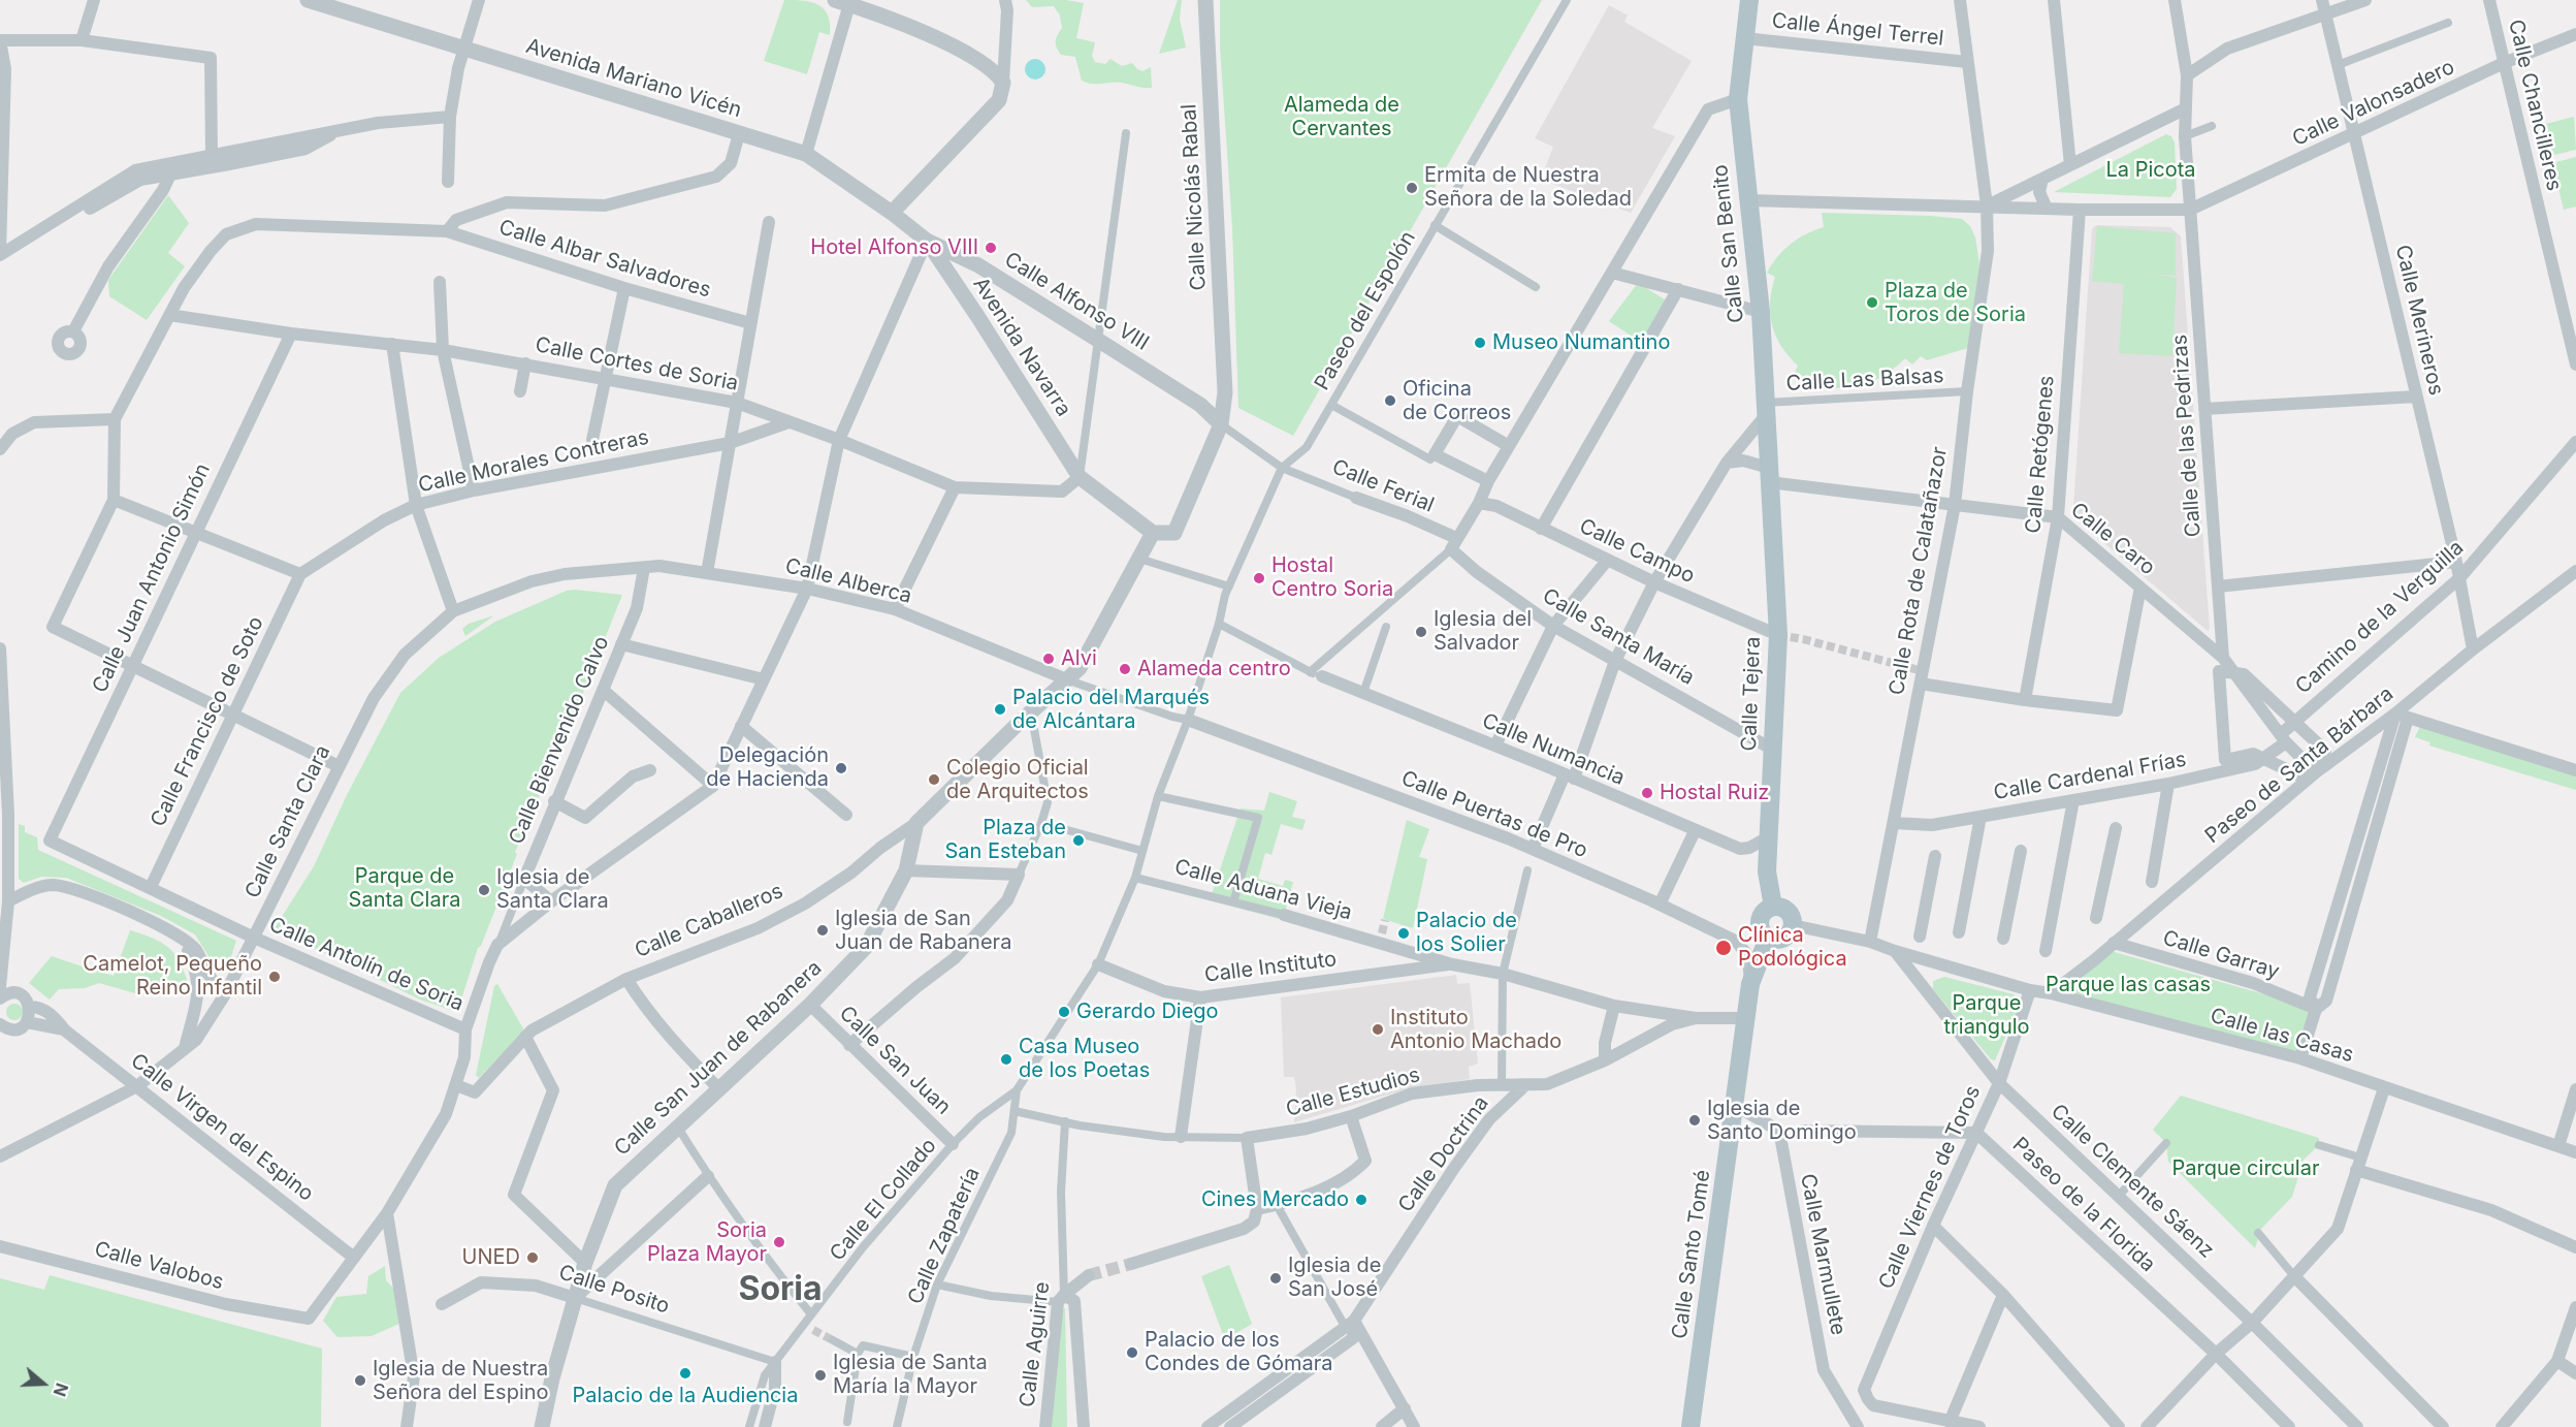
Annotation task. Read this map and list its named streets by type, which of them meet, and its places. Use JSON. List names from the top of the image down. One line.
{"streets":{"main road":["Calle San Benito","Calle Tejera","Calle Santo Tomé"],"street":["Calle Ángel Terrel","Avenida Mariano Vicén","Calle Valonsadero","Calle Chancilleres","Calle Nicolás Rabal","Calle Albar Salvadores","Calle Alfonso VIII","Paseo del Espolón","Calle Merineros","Avenida Navarra","Calle Cortes de Soria","Calle Las Balsas","Calle de las Pedrizas","Calle Retógenes","Calle Morales Contreras","Calle Ferial","Calle Caro","Calle Campo","Calle Rota de Calatañazor","Calle Juan Antonio Simón","Calle Alberca","Camino de la Verguilla","Calle Santa María","Calle Francisco de Soto","Calle Bienvenido Calvo","Calle Numancia","Paseo de Santa Bárbara","Calle Cardenal Frías","Calle Puertas de Pro","Calle Santa Clara","Calle Aduana Vieja","Calle Caballeros","Calle Garray","Calle Antolín de Soria","Calle Instituto","Calle las Casas","Calle San Juan de Rabanera","Calle San Juan","Calle Estudios","Calle Virgen del Espino","Calle Doctrina","Calle Clemente Sáenz","Calle Viernes de Toros","Calle El Collado","Paseo de la Florida","Calle Zapatería","Calle Marmullete","Calle Valobos","Calle Posito","Calle Aguirre"]},"crossings":[["Calle Ángel Terrel","Calle San Benito"],["Calle Ángel Terrel","Calle Rota de Calatañazor"],["Avenida Mariano Vicén","Calle Alfonso VIII"],["Avenida Mariano Vicén","Avenida Navarra"],["Calle Valonsadero","Calle Chancilleres"],["Calle Valonsadero","Calle Merineros"],["Calle Valonsadero","Calle de las Pedrizas"],["Calle Nicolás Rabal","Calle Alfonso VIII"],["Calle Nicolás Rabal","Calle Ferial"],["Calle Nicolás Rabal","Calle Caballeros"],["Calle San Benito","Calle Las Balsas"],["Calle San Benito","Calle Caro"],["Calle San Benito","Calle Tejera"],["Calle Albar Salvadores","Calle Cortes de Soria"],["Calle Alfonso VIII","Avenida Navarra"],["Calle Alfonso VIII","Calle Ferial"],["Paseo del Espolón","Calle Ferial"],["Paseo del Espolón","Calle El Collado"],["Calle Merineros","Camino de la Verguilla"],["Calle Merineros","Paseo de Santa Bárbara"],["Avenida Navarra","Calle Cortes de Soria"],["Calle Cortes de Soria","Calle Morales Contreras"],["Calle Cortes de Soria","Calle Juan Antonio Simón"],["Calle Las Balsas","Calle Rota de Calatañazor"],["Calle de las Pedrizas","Calle Caro"],["Calle Retógenes","Calle Caro"],["Calle Morales Contreras","Calle Francisco de Soto"],["Calle Ferial","Calle Santa María"],["Calle Ferial","Calle El Collado"],["Calle Caro","Calle Rota de Calatañazor"],["Calle Caro","Camino de la Verguilla"],["Calle Caro","Calle Tejera"],["Calle Caro","Paseo de Santa Bárbara"],["Calle Caro","Calle Cardenal Frías"],["Calle Campo","Calle Tejera"],["Calle Rota de Calatañazor","Calle Cardenal Frías"],["Calle Rota de Calatañazor","Calle las Casas"],["Calle Juan Antonio Simón","Calle Antolín de Soria"],["Calle Alberca","Calle Bienvenido Calvo"],["Calle Alberca","Calle Santa Clara"],["Calle Alberca","Calle Caballeros"],["Camino de la Verguilla","Calle Cardenal Frías"],["Calle Santa María","Calle Tejera"],["Calle Tejera","Calle Numancia"],["Calle Tejera","Calle las Casas"],["Calle Tejera","Calle Santo Tomé"],["Calle Francisco de Soto","Calle Antolín de Soria"],["Calle Bienvenido Calvo","Calle Santa Clara"],["Calle Bienvenido Calvo","Calle Caballeros"],["Calle Bienvenido Calvo","Calle Antolín de Soria"],["Calle Bienvenido Calvo","Calle Virgen del Espino"],["Calle Bienvenido Calvo","Calle Valobos"],["Paseo de Santa Bárbara","Calle Garray"],["Paseo de Santa Bárbara","Calle las Casas"],["Calle Puertas de Pro","Calle El Collado"],["Calle Puertas de Pro","Calle Santo Tomé"],["Calle Santa Clara","Calle Antolín de Soria"],["Calle Santa Clara","Calle Virgen del Espino"],["Calle Aduana Vieja","Calle Instituto"],["Calle Aduana Vieja","Calle El Collado"],["Calle Caballeros","Calle San Juan de Rabanera"],["Calle Instituto","Calle El Collado"],["Calle las Casas","Calle Clemente Sáenz"],["Calle las Casas","Calle Viernes de Toros"],["Calle las Casas","Calle Santo Tomé"],["Calle San Juan de Rabanera","Calle San Juan"],["Calle San Juan de Rabanera","Calle Posito"],["Calle San Juan","Calle El Collado"],["Calle Estudios","Calle Doctrina"],["Calle Estudios","Calle Zapatería"],["Calle Estudios","Calle Aguirre"],["Calle Clemente Sáenz","Calle Viernes de Toros"],["Calle Viernes de Toros","Paseo de la Florida"],["Calle El Collado","Calle Zapatería"],["Calle El Collado","Calle Posito"],["Calle Santo Tomé","Calle Marmullete"]],"districts":["Soria"],"parks":["Alameda de Cervantes","La Picota","Parque de Santa Clara","Parque las casas","Parque triangulo","Parque circular"],"places":["Ermita de Nuestra Señora de la Soledad","Hotel Alfonso VIII","Plaza de Toros de Soria","Museo Numantino","Oficina de Correos","Hostal Centro Soria","Iglesia del Salvador","Alvi","Alameda centro","Palacio del Marqués de Alcántara","Delegación de Hacienda","Colegio Oficial de Arquitectos","Hostal Ruiz","Plaza de San Esteban","Iglesia de Santa Clara","Iglesia de San Juan de Rabanera","Palacio de los Solier","Clínica Podológica","Camelot, Pequeño Reino Infantil","Gerardo Diego","Instituto Antonio Machado","Casa Museo de los Poetas","Iglesia de Santo Domingo","Cines Mercado","Soria Plaza Mayor","UNED","Iglesia de San José","Palacio de los Condes de Gómara","Palacio de la Audiencia","Iglesia de Santa María la Mayor","Iglesia de Nuestra Señora del Espino"],"north":"right"}
